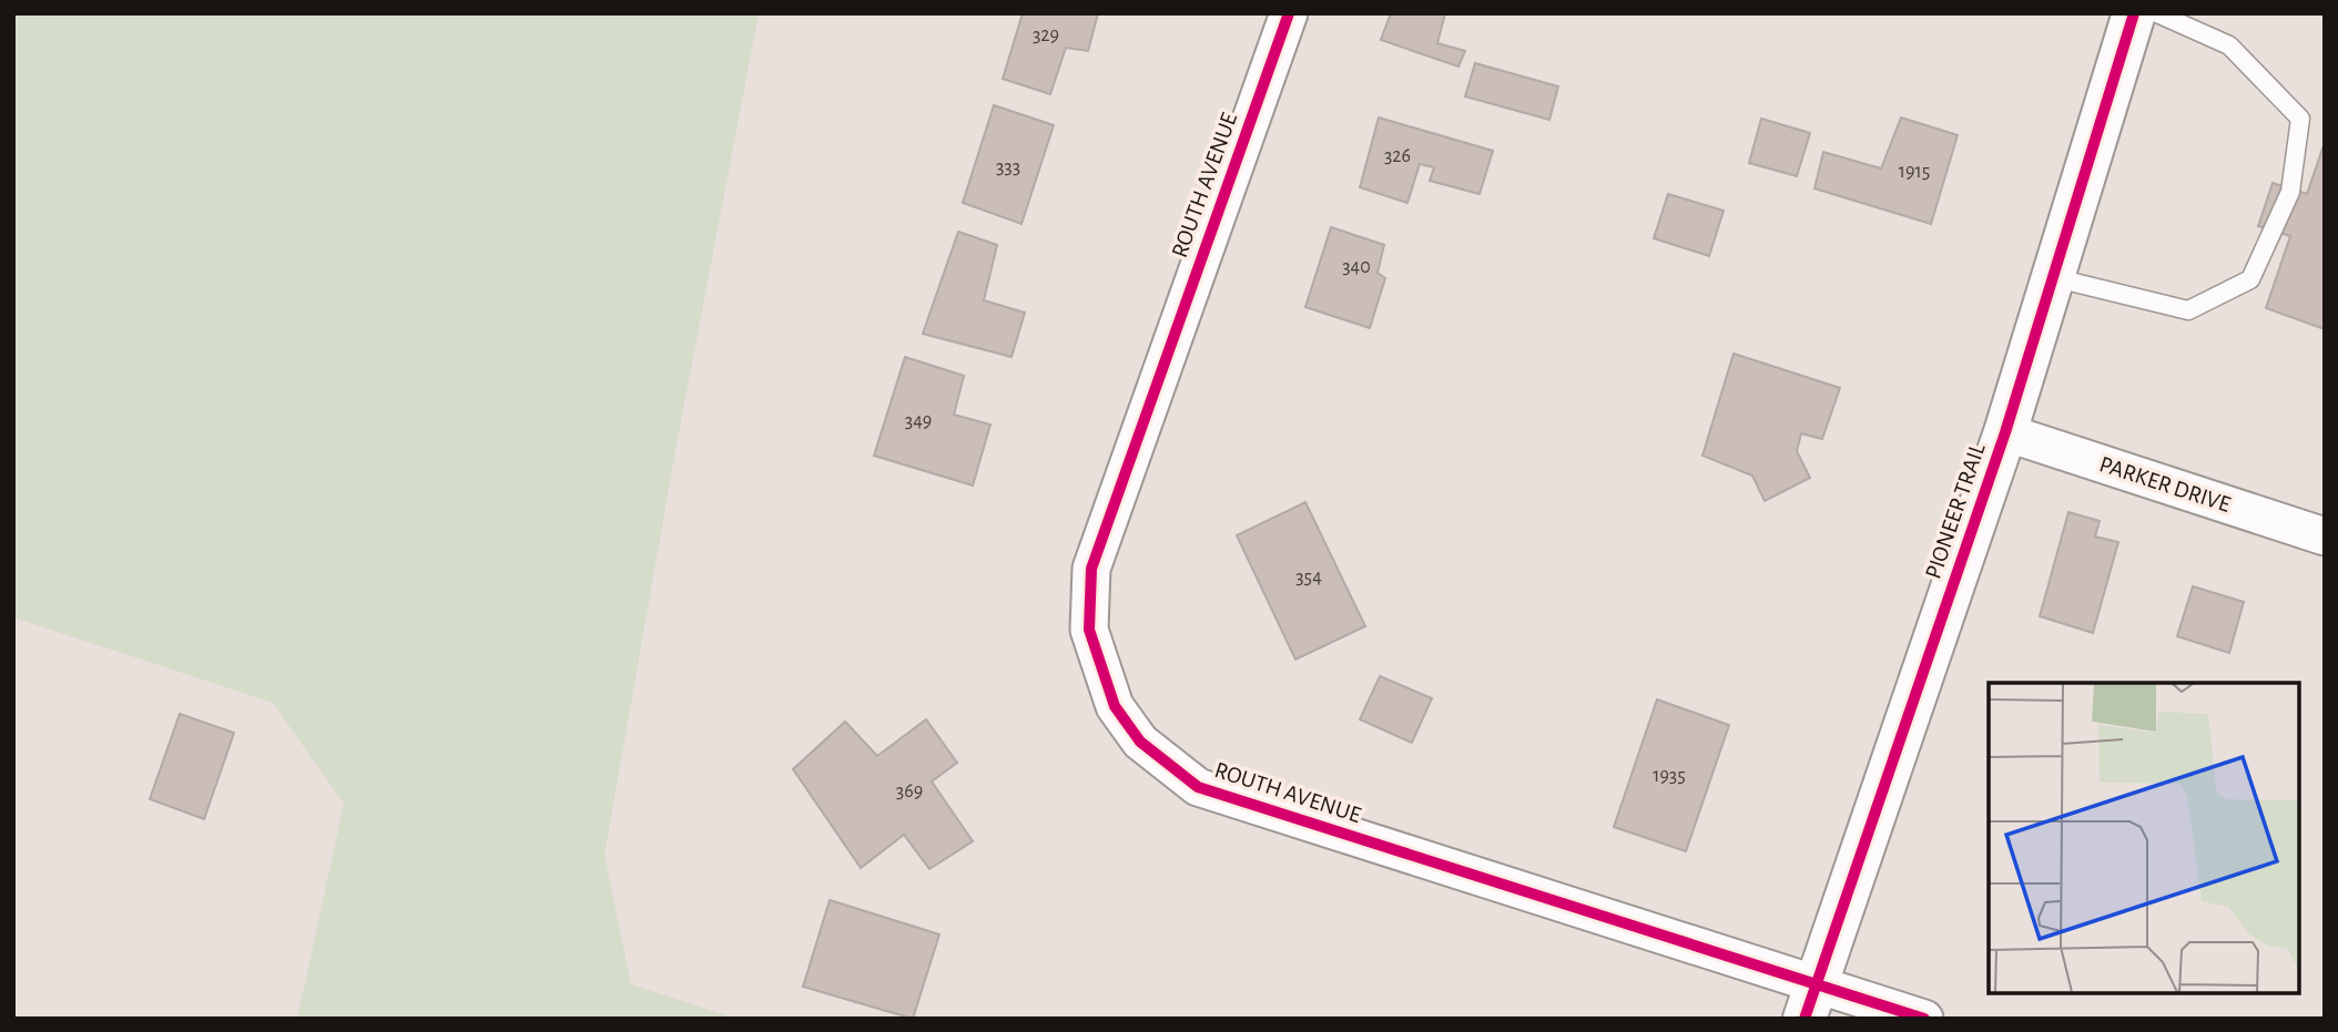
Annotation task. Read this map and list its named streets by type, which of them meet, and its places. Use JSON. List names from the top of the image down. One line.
{"streets":{"street":["ROUTH AVENUE","PARKER DRIVE","PIONEER TRAIL"]},"crossings":[["ROUTH AVENUE","PIONEER TRAIL"],["PARKER DRIVE","PIONEER TRAIL"]],"house_numbers":["329","326","333","1915","340","349","354","1935","369"]}
